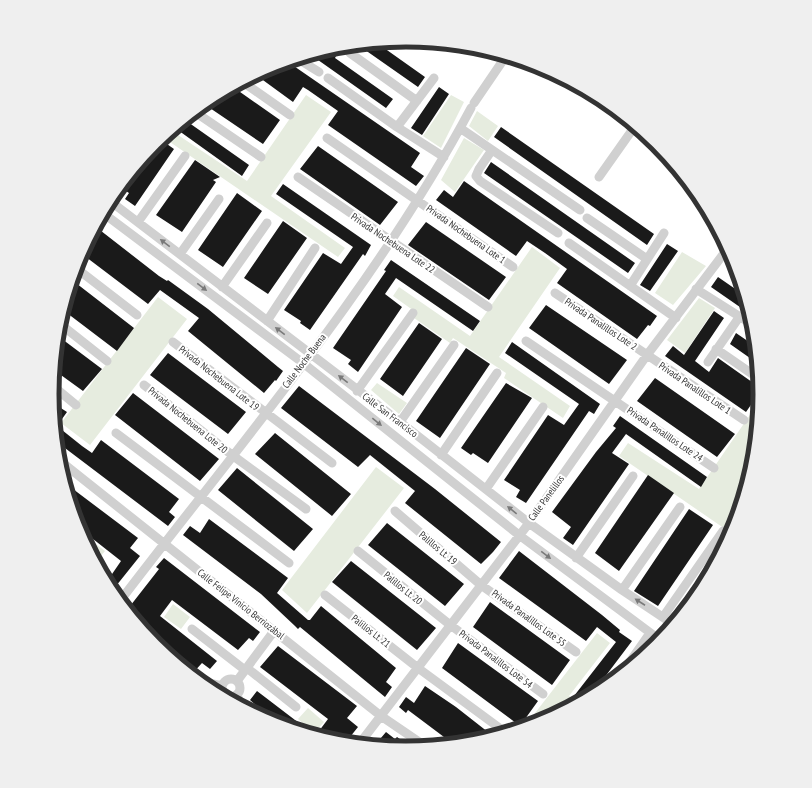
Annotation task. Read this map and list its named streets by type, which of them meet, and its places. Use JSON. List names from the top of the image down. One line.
{"streets":{"street":["Privada Nochebuena Lote 1","Privada Nochebuena Lote 22","Privada Panalillos Lote 2","Calle Noche Buena","Privada Nochebuena Lote 19","Privada Panalillos Lote 1","Calle San Francisco","Privada Nochebuena Lote 20","Privada Panalillos Lote 24","Calle Panelillos","Palillos Lt. 19","Palillos Lt. 20","Calle Felipe Vinicio Berriozábal","Privada Panalillos Lote 55","Palillos Lt. 21","Privada Panalillos Lote 54"]},"crossings":[["Privada Nochebuena Lote 1","Calle Noche Buena"],["Privada Nochebuena Lote 22","Calle Noche Buena"],["Privada Panalillos Lote 2","Privada Panalillos Lote 1"],["Privada Panalillos Lote 2","Calle Panelillos"],["Calle Noche Buena","Privada Nochebuena Lote 19"],["Calle Noche Buena","Calle San Francisco"],["Calle Noche Buena","Privada Nochebuena Lote 20"],["Calle Noche Buena","Calle Felipe Vinicio Berriozábal"],["Privada Panalillos Lote 1","Calle Panelillos"],["Calle San Francisco","Calle Panelillos"],["Privada Panalillos Lote 24","Calle Panelillos"],["Calle Panelillos","Palillos Lt. 19"],["Calle Panelillos","Palillos Lt. 20"],["Calle Panelillos","Calle Felipe Vinicio Berriozábal"],["Calle Panelillos","Privada Panalillos Lote 55"],["Calle Panelillos","Palillos Lt. 21"],["Calle Panelillos","Privada Panalillos Lote 54"],["Palillos Lt. 19","Privada Panalillos Lote 55"],["Palillos Lt. 20","Privada Panalillos Lote 54"]]}
